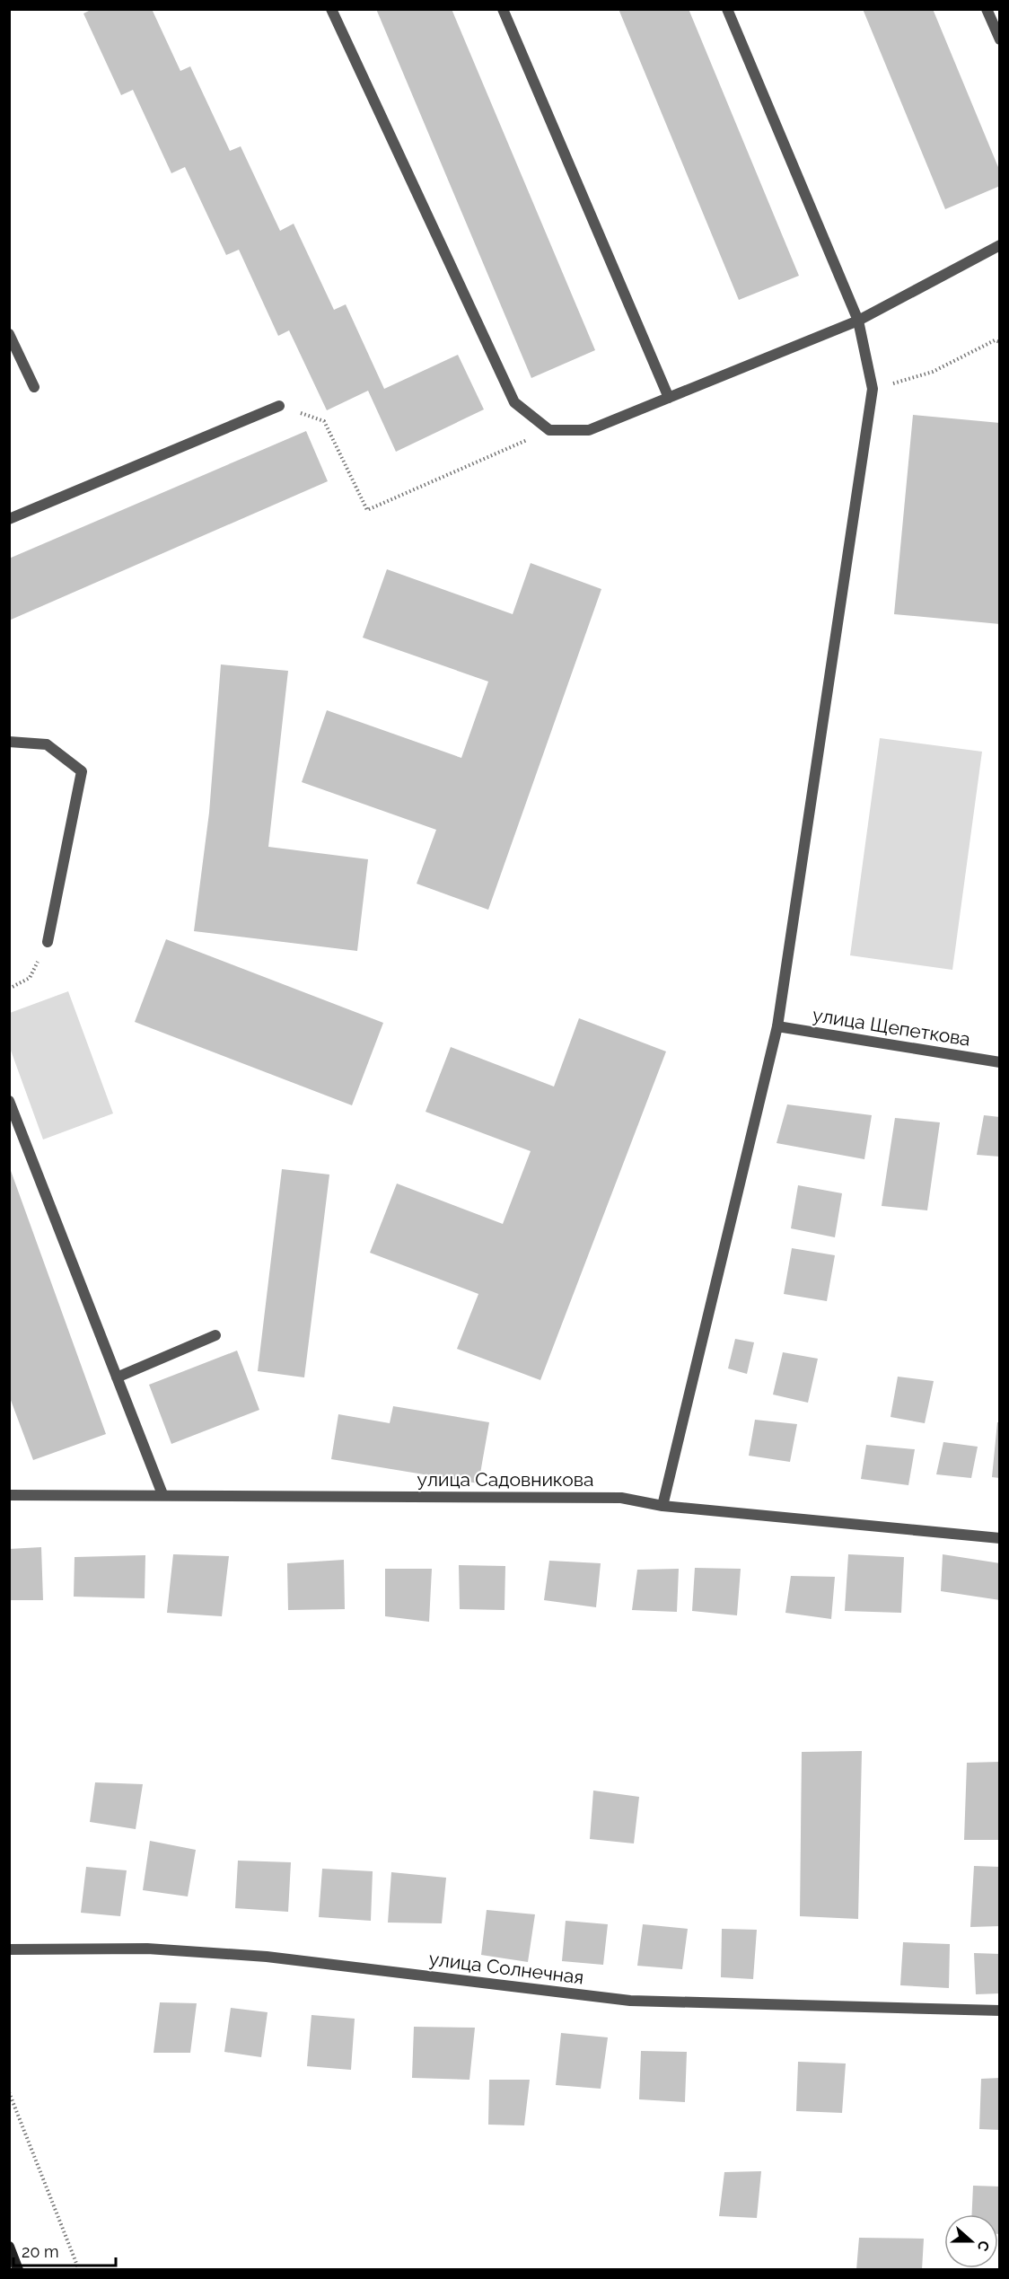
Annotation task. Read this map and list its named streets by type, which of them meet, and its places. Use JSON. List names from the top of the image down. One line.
{"streets":{"street":["улица Щепеткова","улица Садовникова","улица Солнечная"]},"scale_bar":"20 m","north":"right"}
